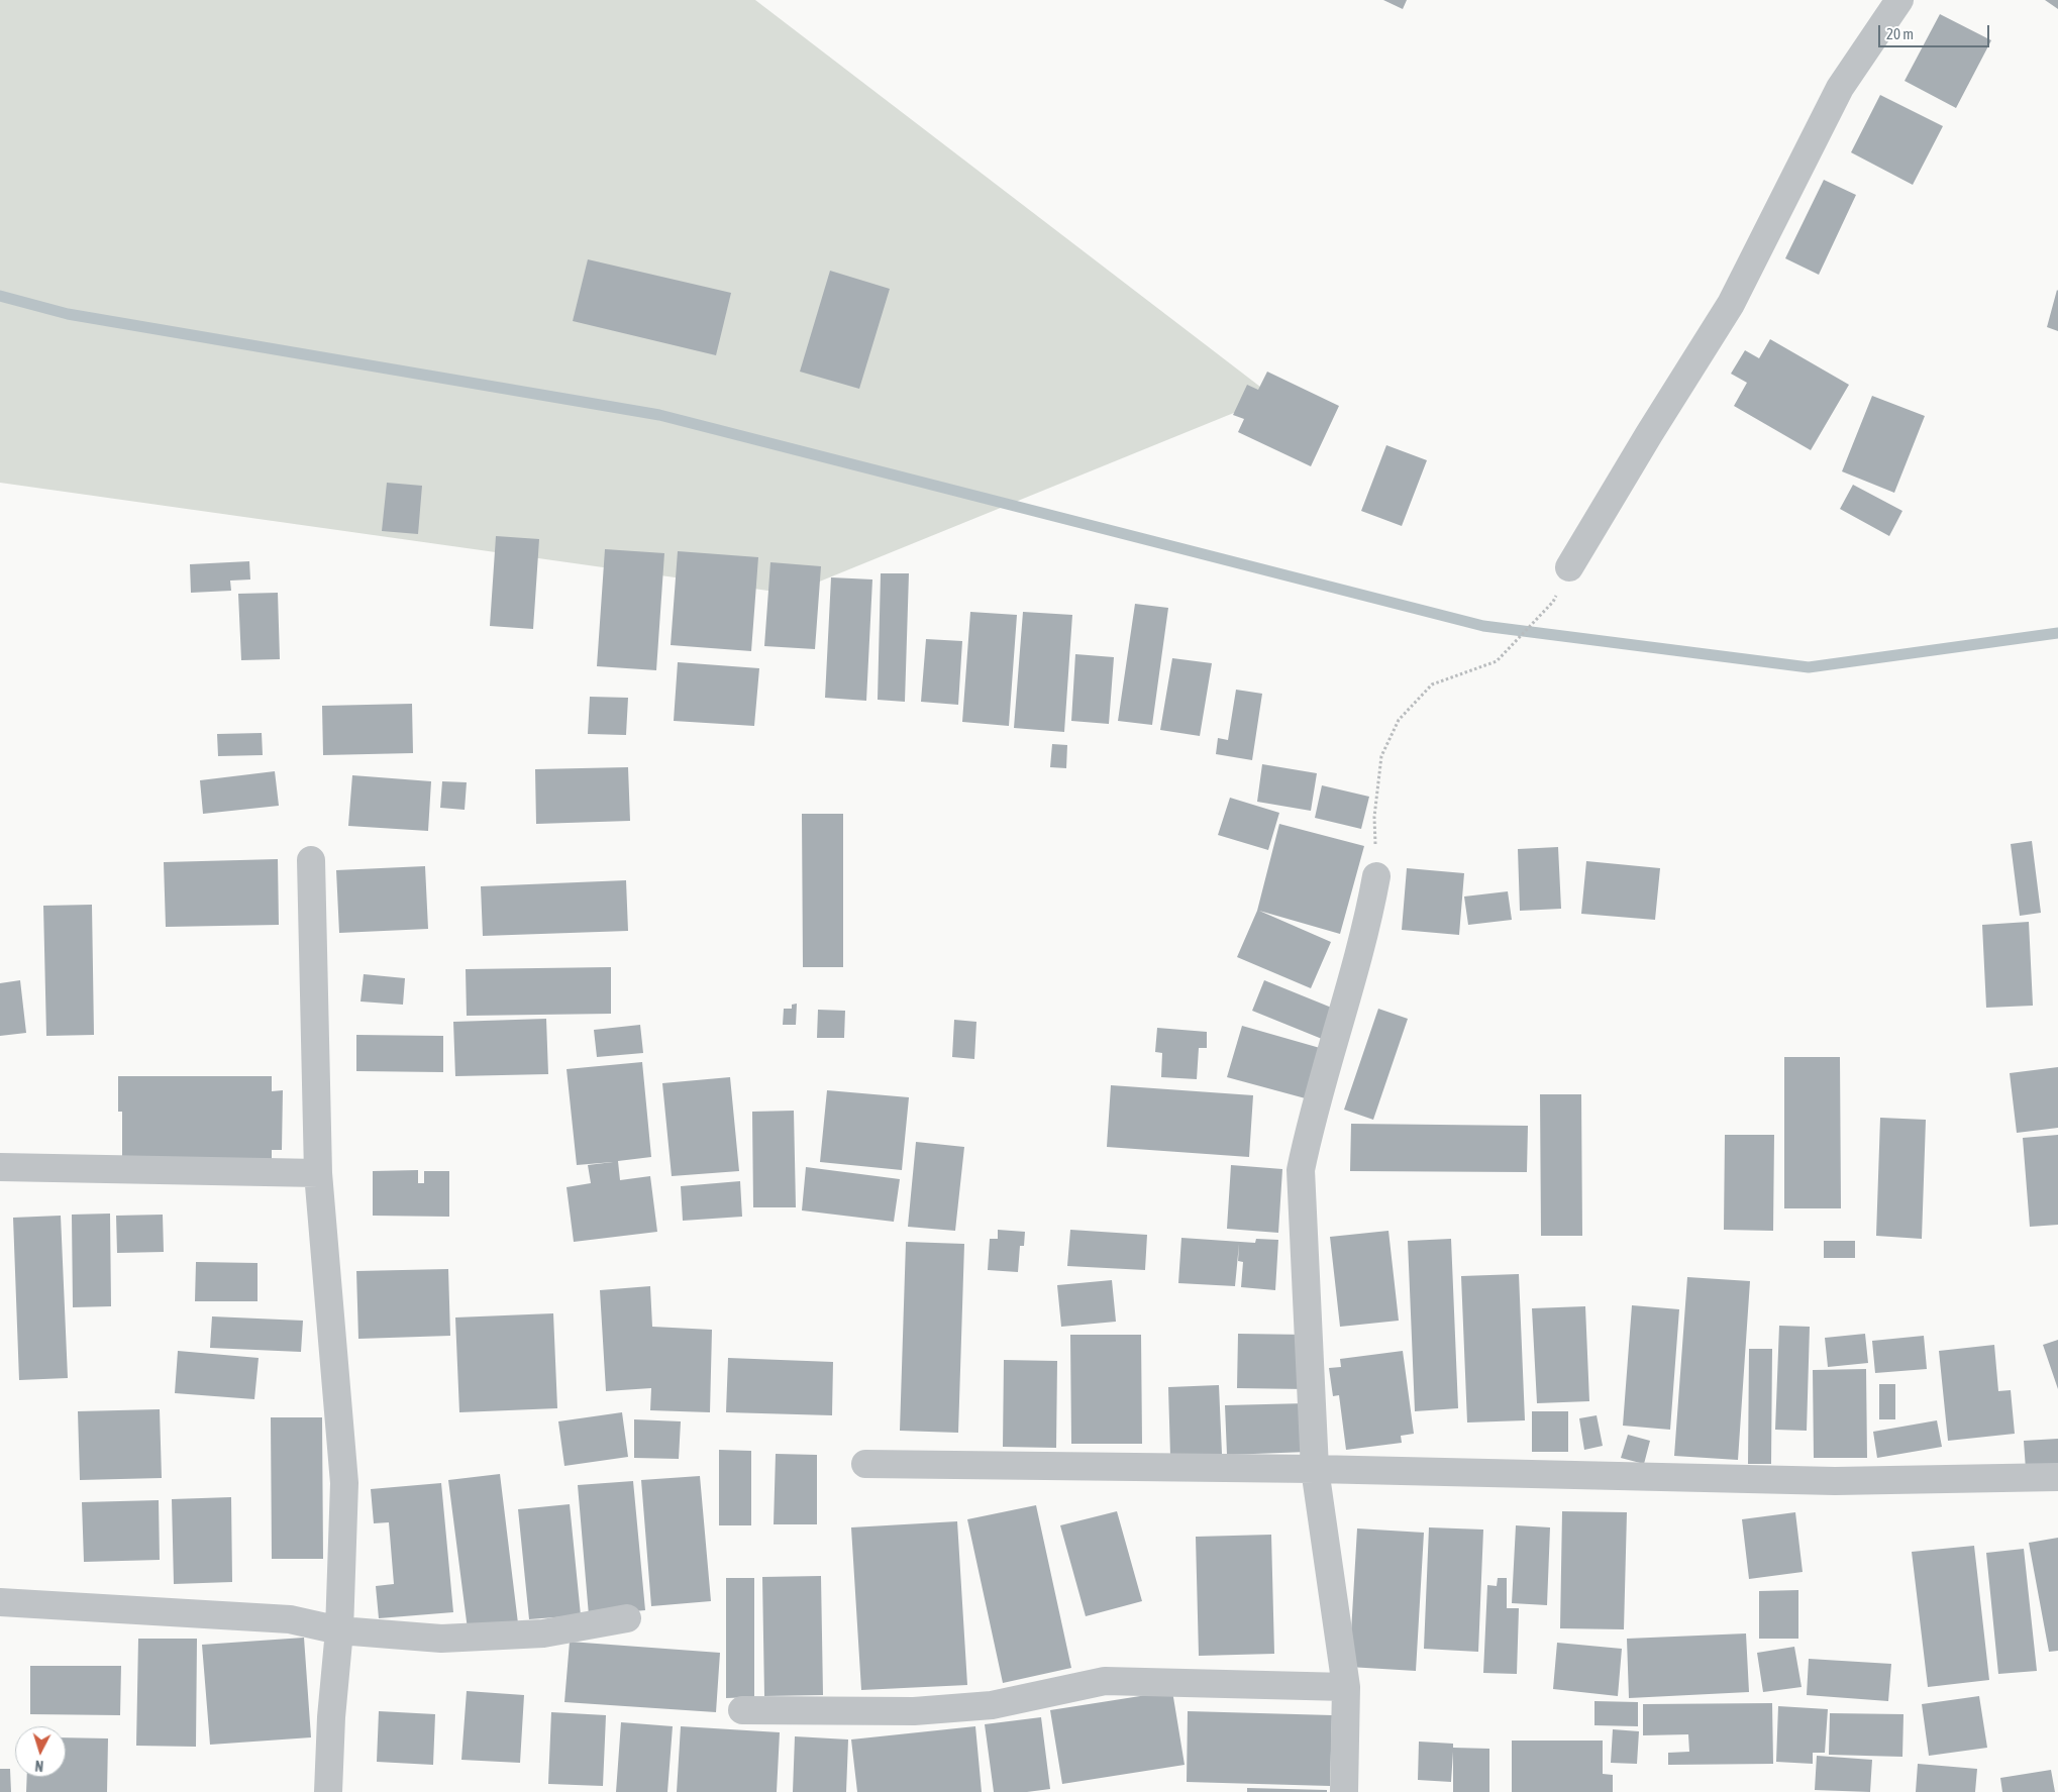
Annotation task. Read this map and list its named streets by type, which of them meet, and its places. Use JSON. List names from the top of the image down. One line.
{"scale_bar":"20 m","north":"bottom"}
